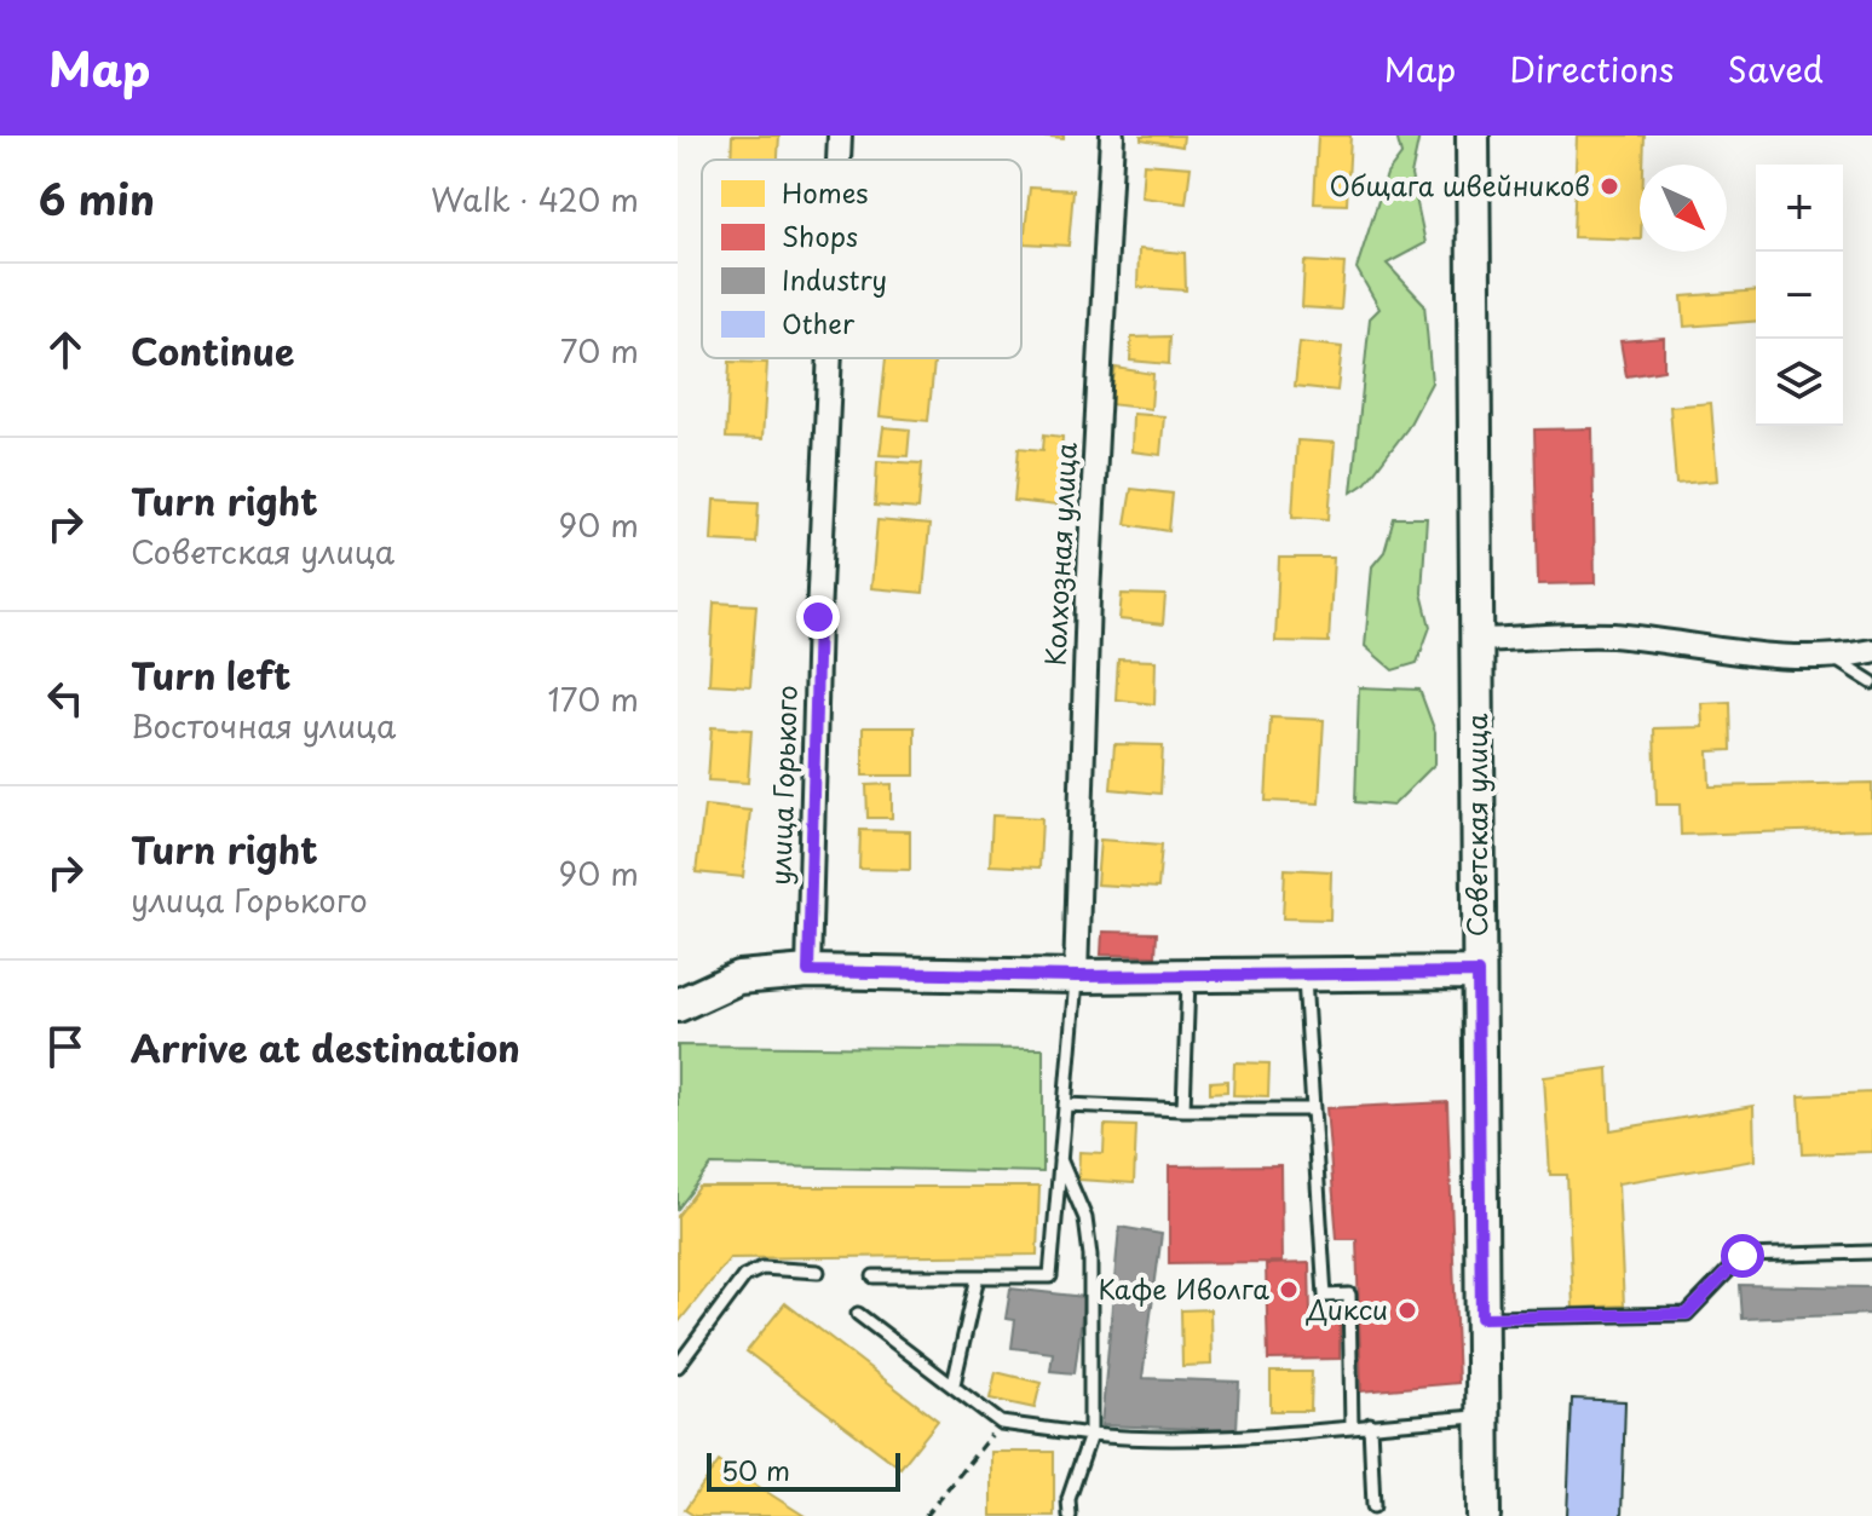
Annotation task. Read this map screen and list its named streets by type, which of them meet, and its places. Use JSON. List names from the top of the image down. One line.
{"streets":{"main road":["Советская улица"],"street":["Колхозная улица","улица Горького"]},"places":["Общага швейников","Кафе Иволга","Дикси"],"legend":["Homes","Shops","Industry","Other"],"scale_bar":"50 m","north":"bottom right","page":{"header":"Map","nav":["Map","Directions","Saved"],"heading":["6 min","Walk · 420 m"],"map_buttons":["+","−"],"list":[["Continue","70 m"],["Turn right","Советская улица","90 m"],["Turn left","Восточная улица","170 m"],["Turn right","улица Горького","90 m"],"Arrive at destination"],"scale":"50 m"}}
